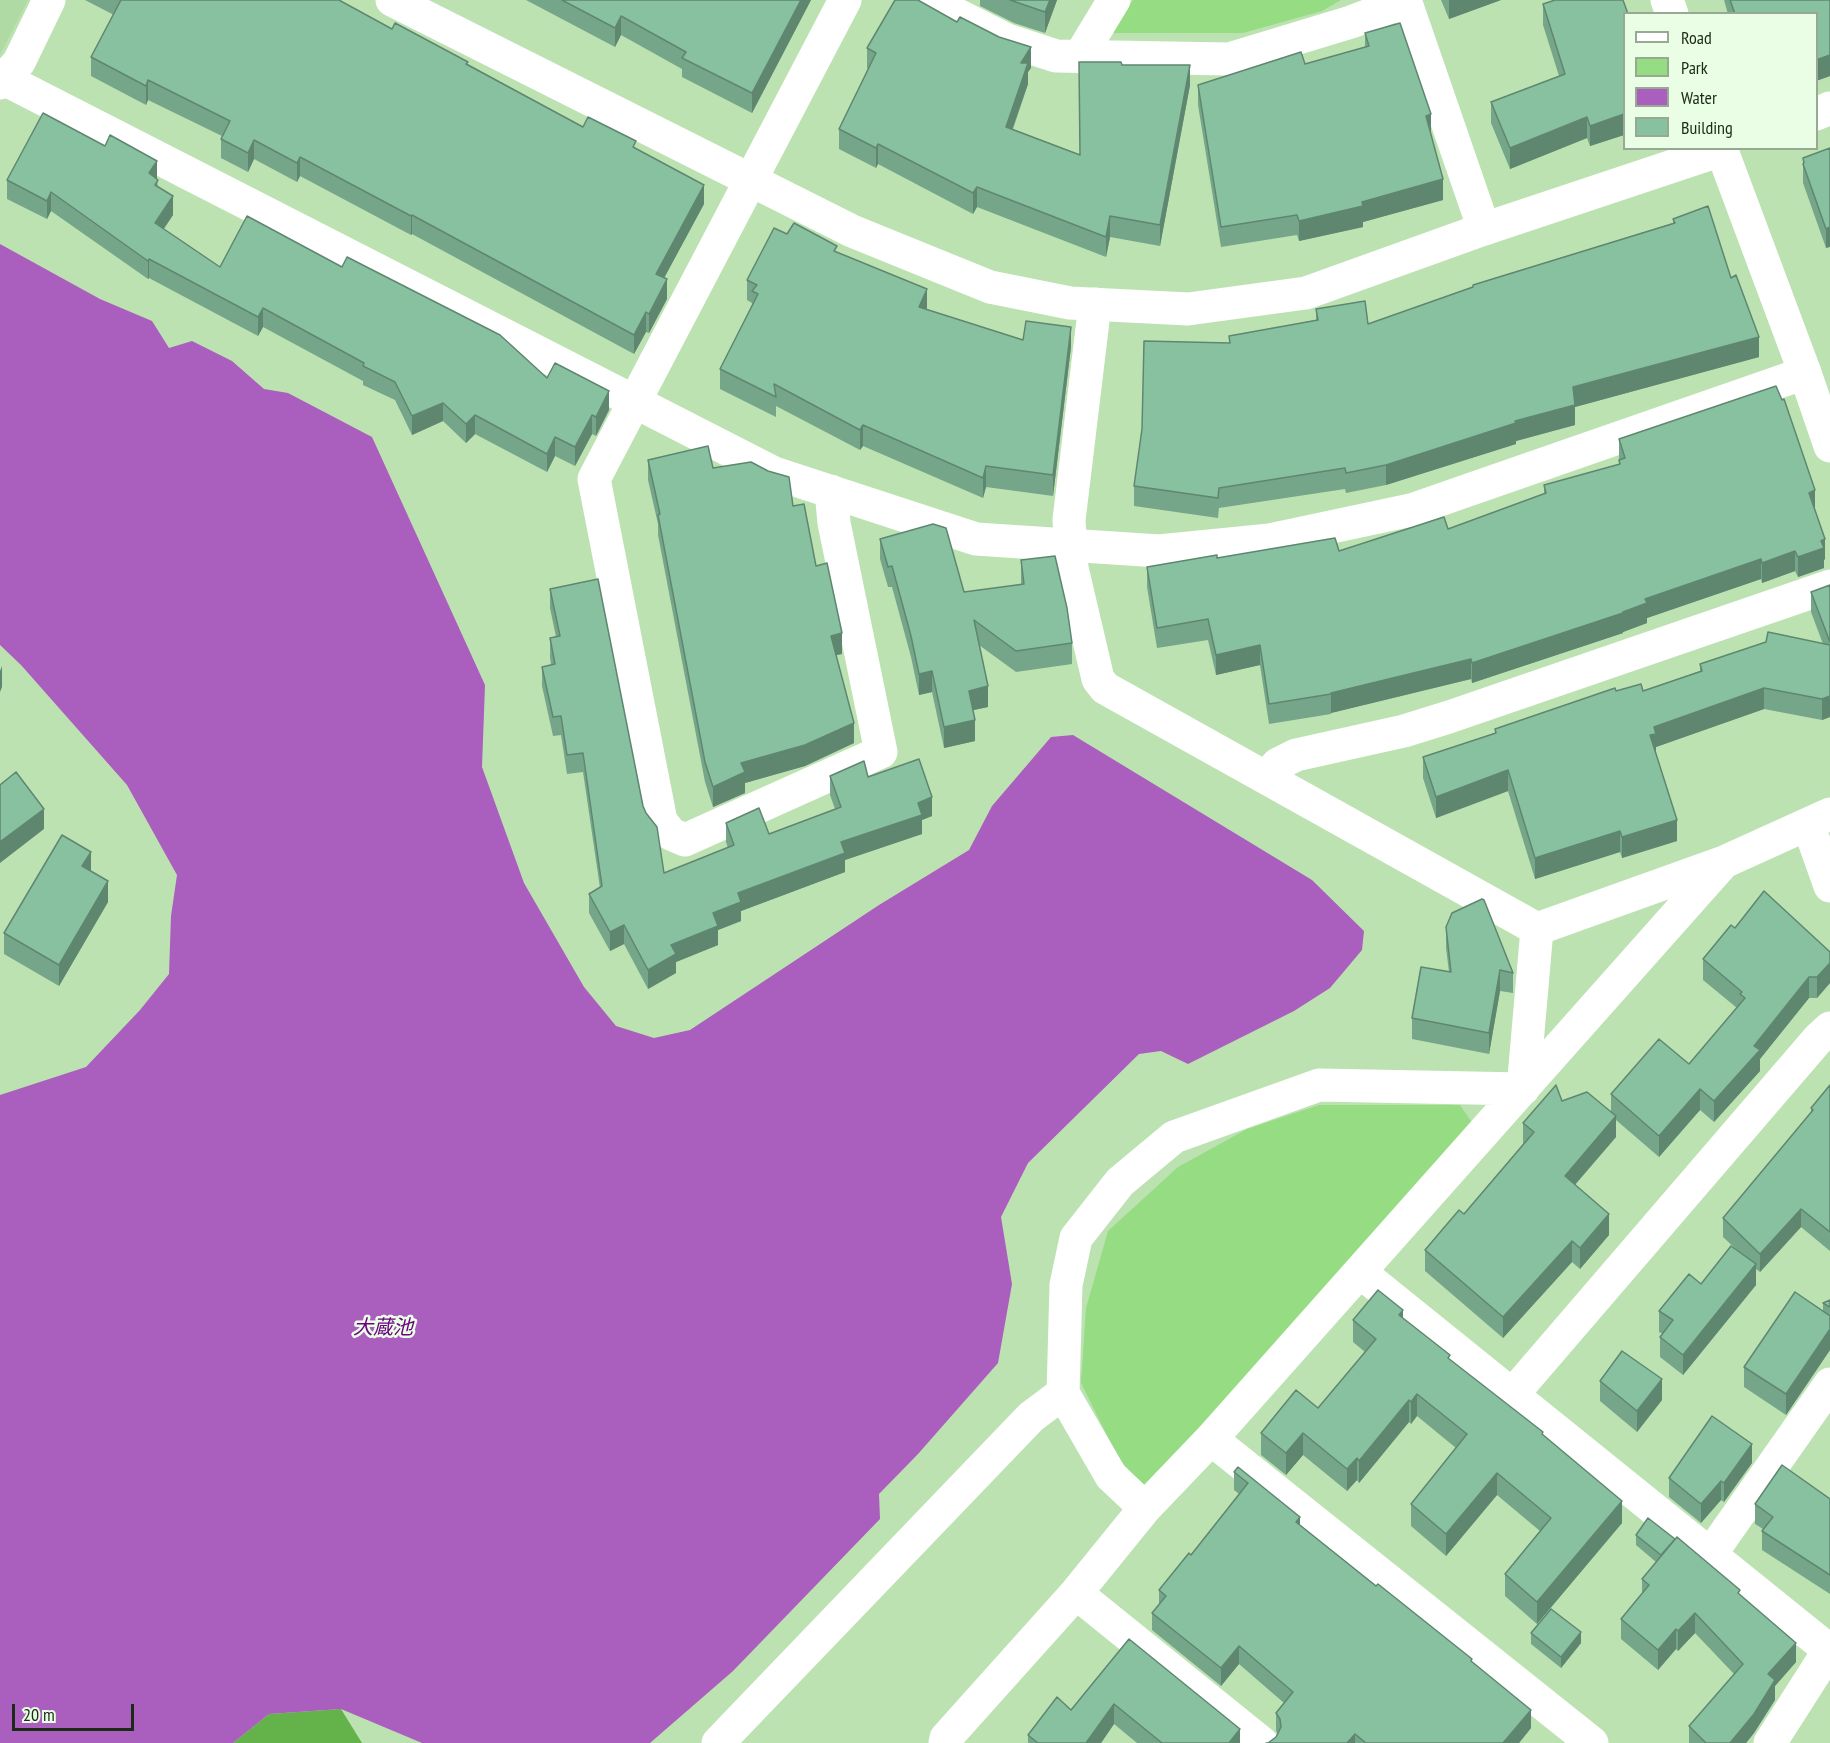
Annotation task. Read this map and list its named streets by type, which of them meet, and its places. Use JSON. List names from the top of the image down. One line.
{"water":["大蔵池"],"legend":["Road","Park","Water","Building"],"scale_bar":"20 m"}
